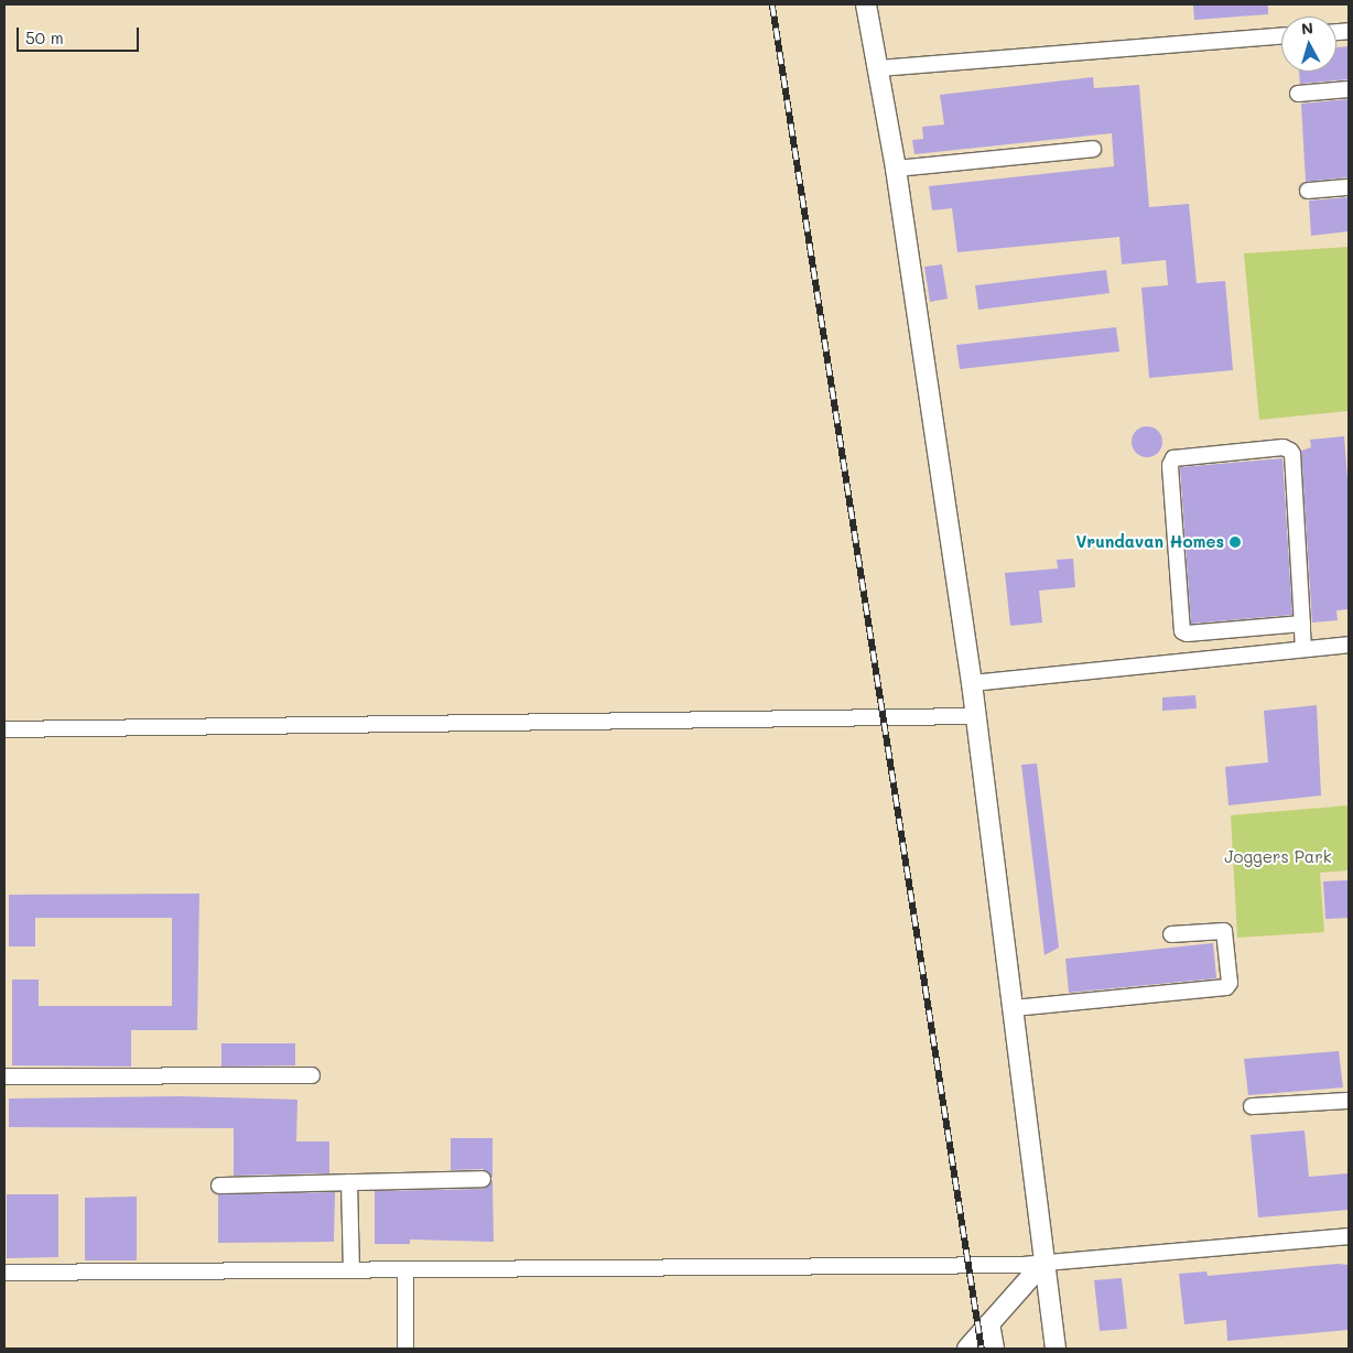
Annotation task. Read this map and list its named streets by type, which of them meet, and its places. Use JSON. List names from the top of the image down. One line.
{"parks":["Joggers Park"],"places":["Vrundavan Homes"],"scale_bar":"50 m","north":"top"}
